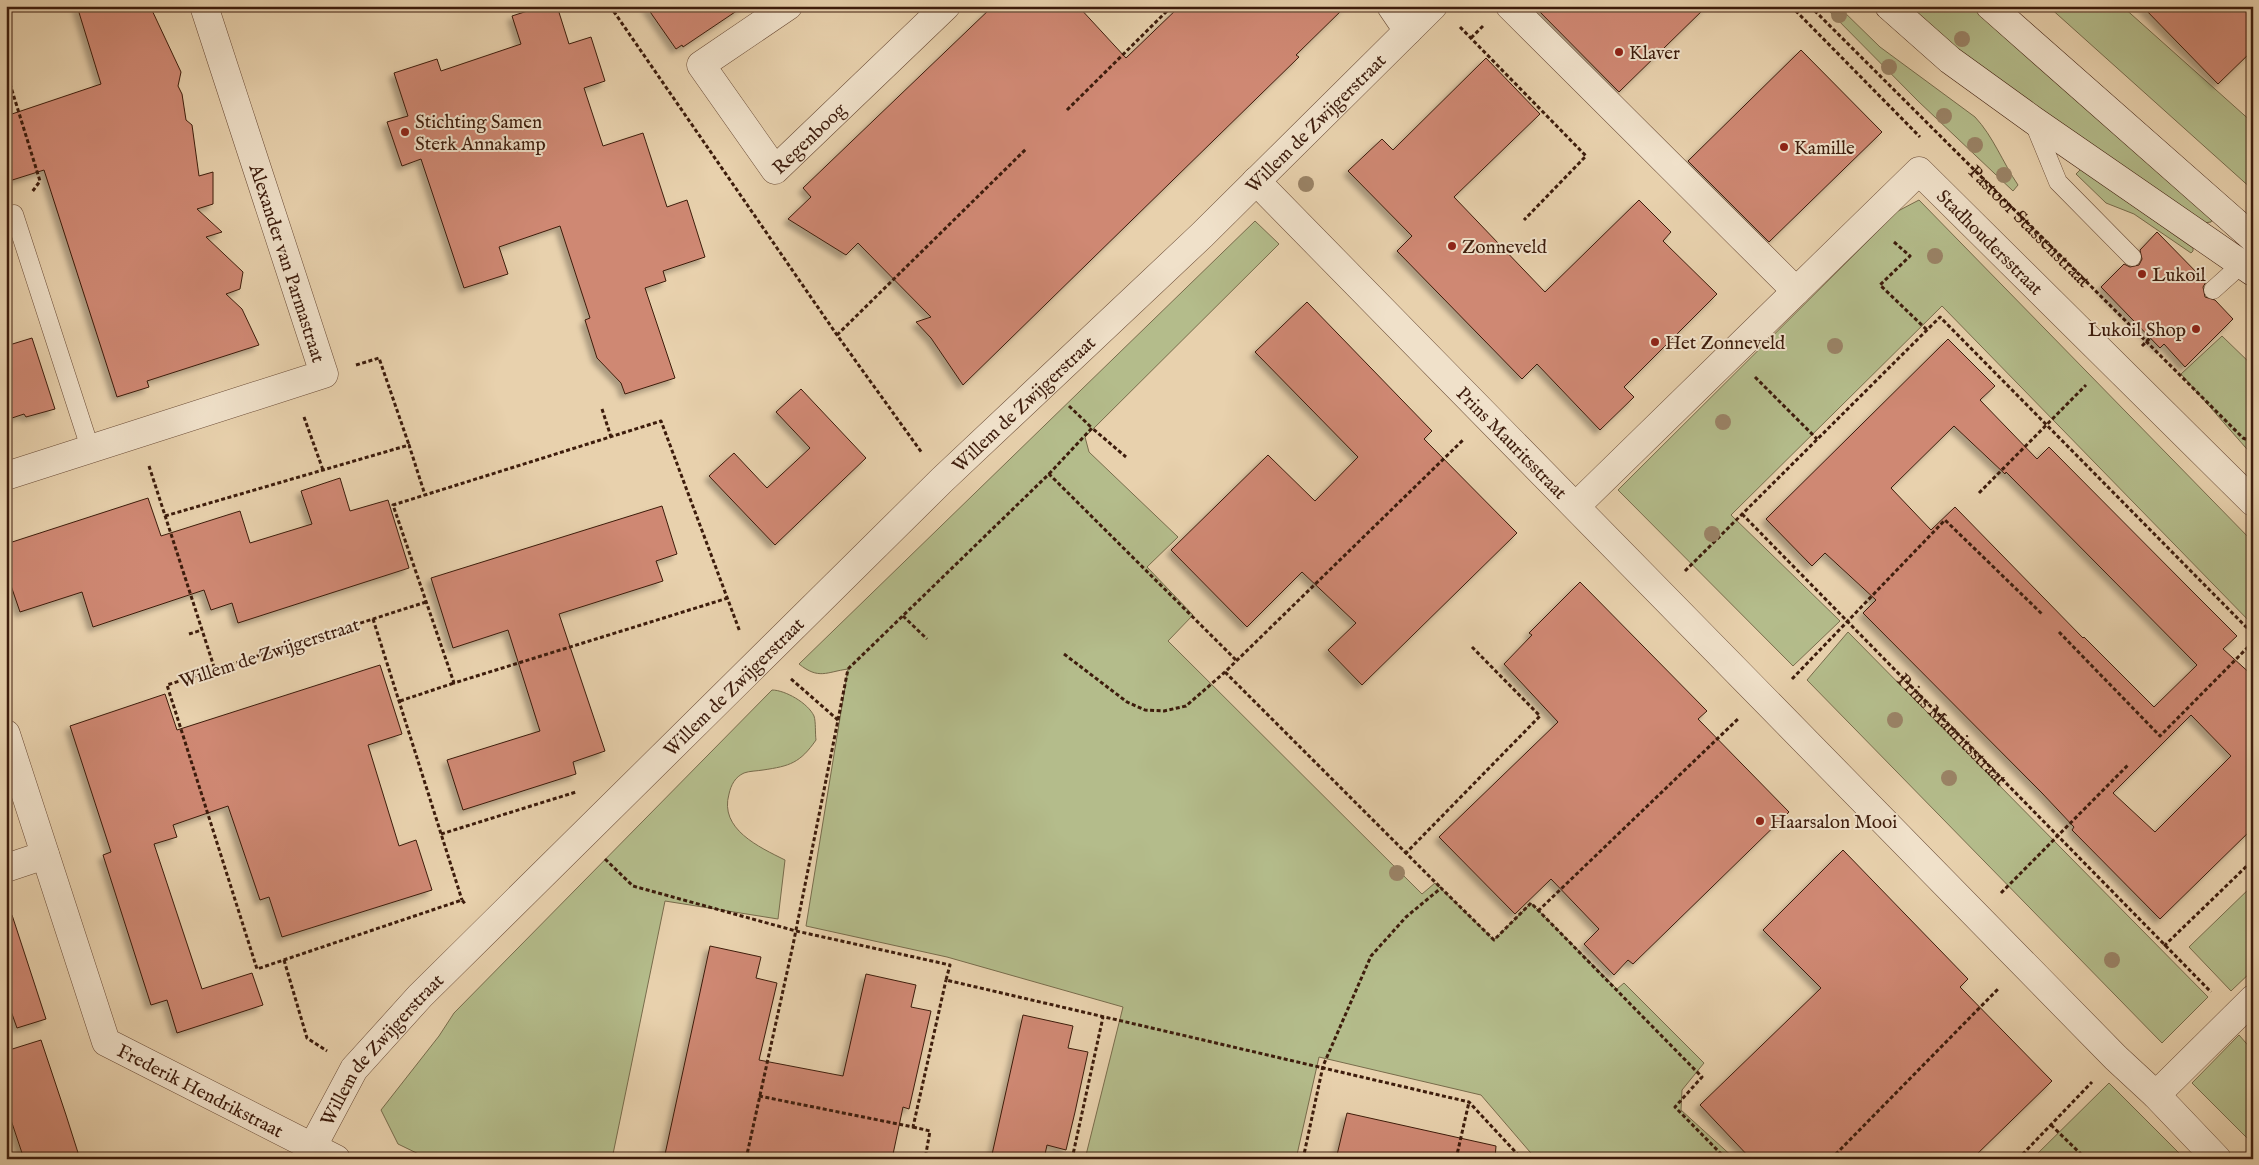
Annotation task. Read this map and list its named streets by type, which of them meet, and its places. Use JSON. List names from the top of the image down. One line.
{"streets":{"street":["Willem de Zwijgerstraat","Regenboog","Stadhoudersstraat","Alexander van Parmastraat","Prins Mauritsstraat","Frederik Hendrikstraat"],"path":["Pastoor Stassenstraat"]},"crossings":[["Willem de Zwijgerstraat","Prins Mauritsstraat"],["Willem de Zwijgerstraat","Frederik Hendrikstraat"]],"places":["Klaver","Stichting Samen Sterk Annakamp","Kamille","Zonneveld","Lukoil","Lukoil Shop","Het Zonneveld","Haarsalon Mooi"]}
